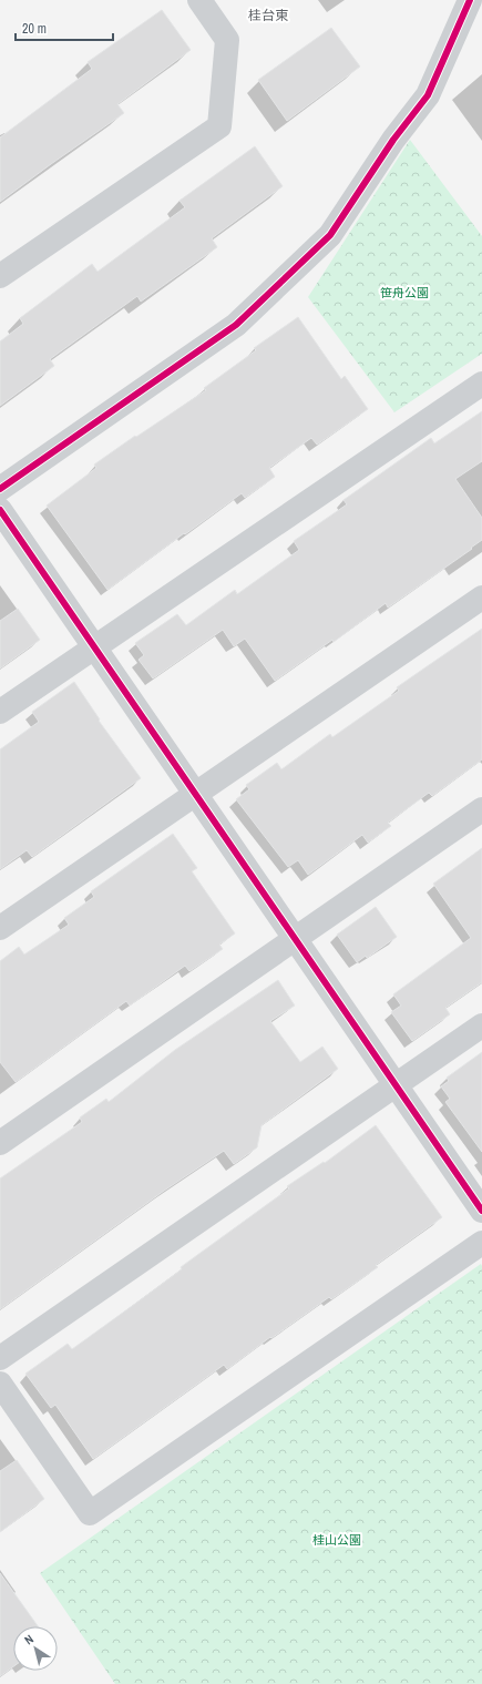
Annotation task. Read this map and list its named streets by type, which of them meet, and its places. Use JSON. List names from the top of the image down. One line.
{"districts":["桂台東"],"parks":["笹舟公園","桂山公園"],"scale_bar":"20 m","north":"top left"}
